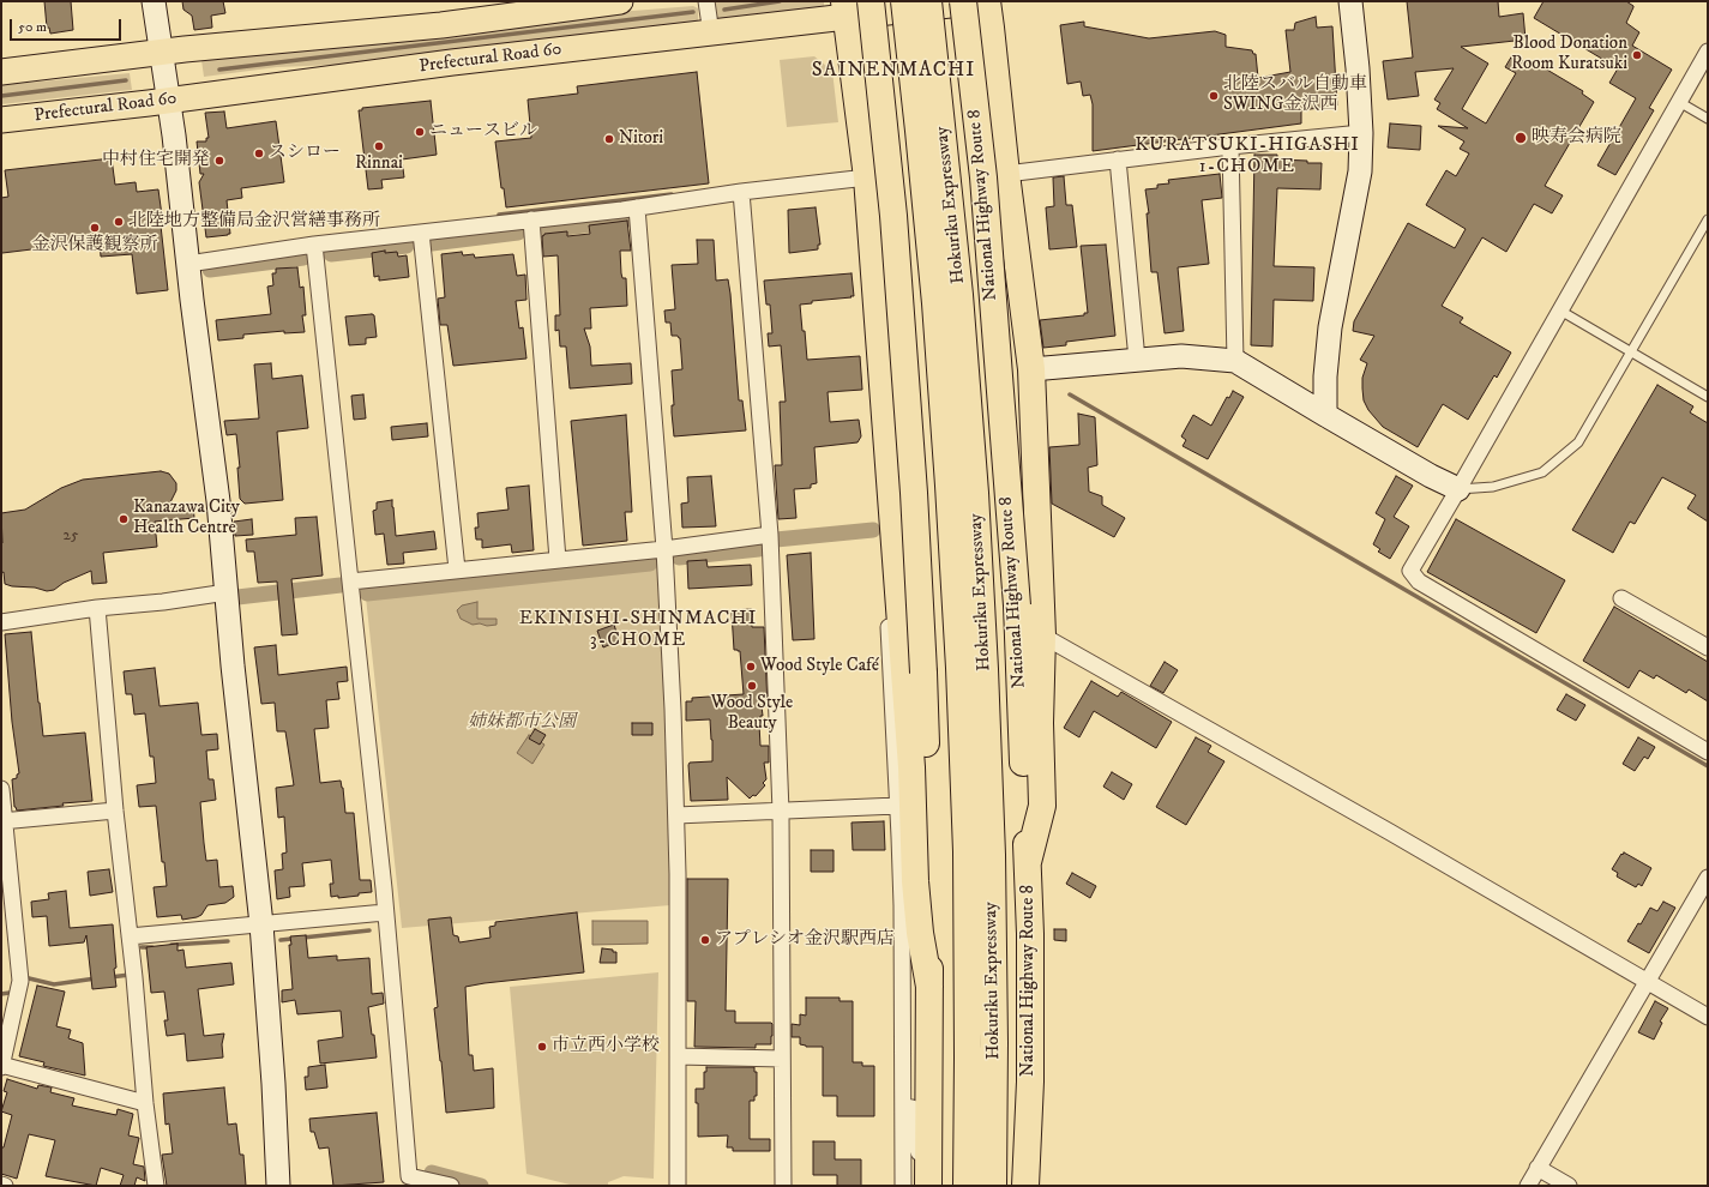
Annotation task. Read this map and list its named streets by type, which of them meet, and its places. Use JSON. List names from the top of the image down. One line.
{"streets":{"highway":["Hokuriku Expressway","National Highway Route 8"],"main road":["Prefectural Road 60"]},"districts":["SAINENMACHI","KURATSUKI-HIGASHI 1-CHOME","EKINISHI-SHINMACHI 3-CHOME"],"parks":["姉妹都市公園"],"places":["Blood Donation Room Kuratsuki","北陸スバル自動車 SWING金沢西","ニュースビル","映寿会病院","Nitori","Rinnai","スシロー","中村住宅開発","北陸地方整備局金沢営繕事務所","金沢保護観察所","Kanazawa City Health Centre","Wood Style Café","Wood Style Beauty","アプレシオ金沢駅西店","市立西小学校"],"house_numbers":["25"],"scale_bar":"50 m"}
